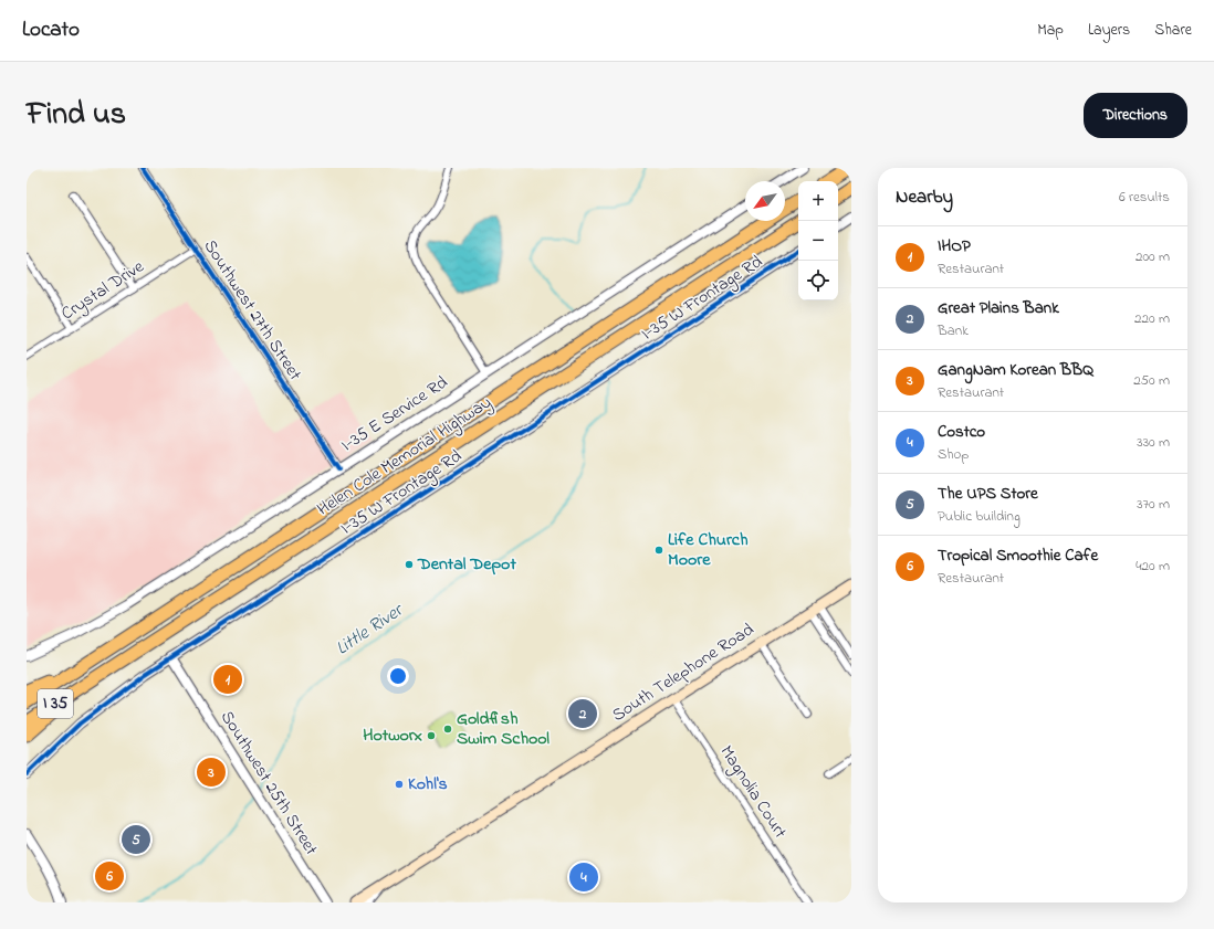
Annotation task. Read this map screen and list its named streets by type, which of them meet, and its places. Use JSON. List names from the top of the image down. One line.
{"streets":{"highway":["Helen Cole Memorial Highway","I 35"],"main road":["South Telephone Road"],"street":["Crystal Drive","I-35 W Frontage Rd","Southwest 27th Street","I-35 E Service Rd","Southwest 25th Street","Magnolia Court"]},"crossings":[["Crystal Drive","Southwest 27th Street"],["I-35 W Frontage Rd","Southwest 25th Street"],["Southwest 27th Street","I-35 E Service Rd"],["South Telephone Road","Magnolia Court"]],"water":["Little River"],"places":["Life Church Moore","Dental Depot","Goldfish Swim School","Hotworx","Kohl's"],"north":"bottom left","page":{"header":"Locato","nav":["Map","Layers","Share"],"title":"Find us","buttons":"Directions","heading":["Nearby","6 results"],"map_buttons":["+","−"],"list":[{"mark":"1","name":"IHOP","note":"Restaurant","value":"200 m"},{"mark":"2","name":"Great Plains Bank","note":"Bank","value":"220 m"},{"mark":"3","name":"GangNam Korean BBQ","note":"Restaurant","value":"250 m"},{"mark":"4","name":"Costco","note":"Shop","value":"330 m"},{"mark":"5","name":"The UPS Store","note":"Public building","value":"370 m"},{"mark":"6","name":"Tropical Smoothie Cafe","note":"Restaurant","value":"420 m"}],"pins":["1","2","3","5","6","4"]}}
